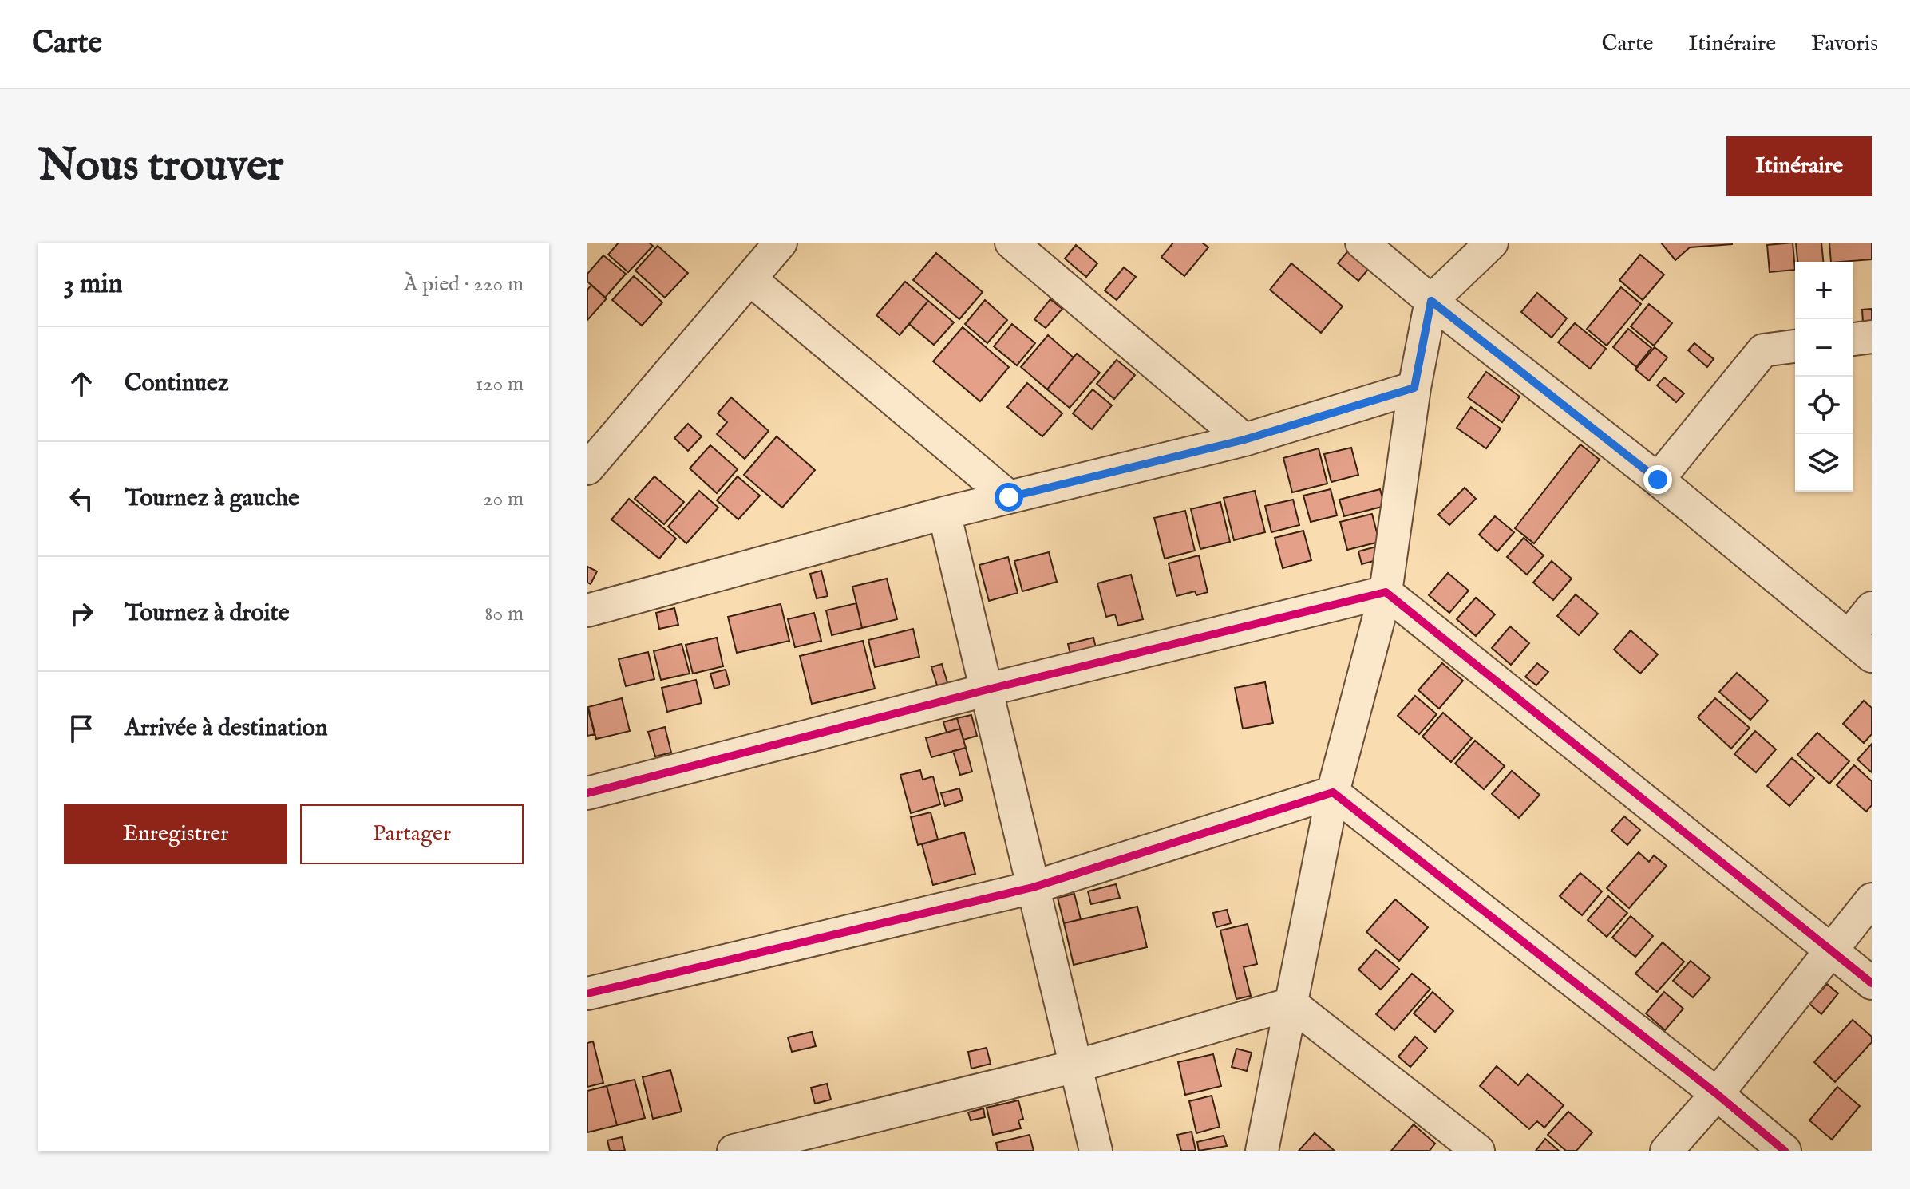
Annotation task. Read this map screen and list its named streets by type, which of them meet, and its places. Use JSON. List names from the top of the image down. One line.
{"page":{"header":"Carte","nav":["Carte","Itinéraire","Favoris"],"buttons":["Itinéraire",["Enregistrer","Partager"]],"title":"Nous trouver","heading":["3 min","À pied · 220 m"],"map_buttons":["+","−"],"list":[["Continuez","120 m"],["Tournez à gauche","20 m"],["Tournez à droite","80 m"],"Arrivée à destination"]}}
